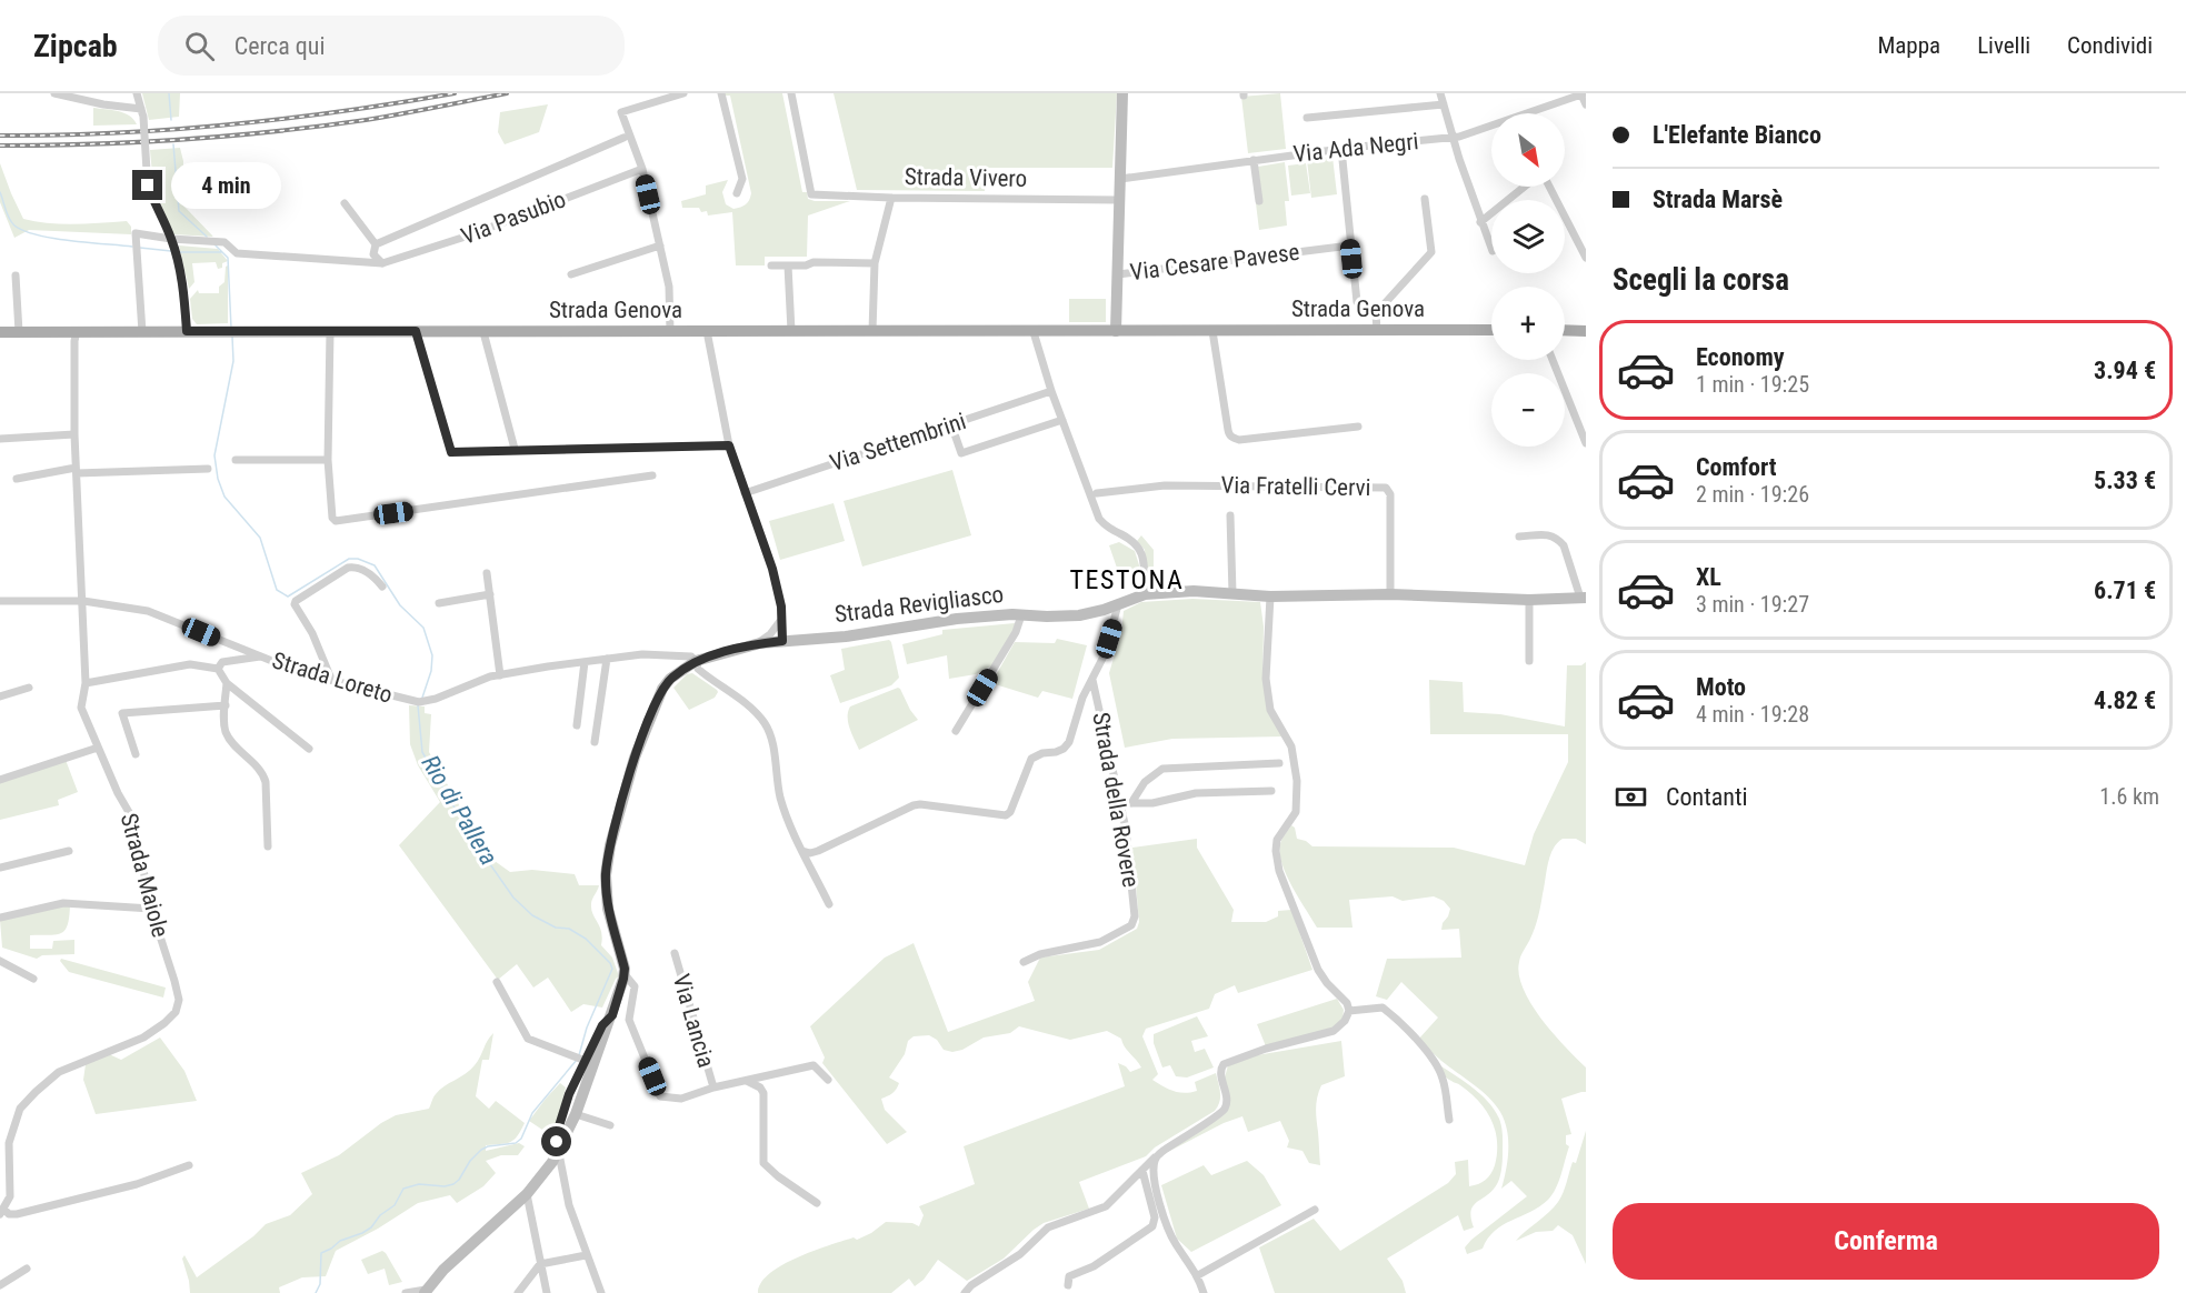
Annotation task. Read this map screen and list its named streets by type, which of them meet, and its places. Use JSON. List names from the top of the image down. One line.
{"streets":{"main road":["Strada Genova"],"street":["Via Ada Negri","Strada Vivero","Via Pasubio","Via Cesare Pavese","Via Settembrini","Via Fratelli Cervi","Strada Revigliasco","Strada Loreto","Strada della Rovere","Strada Maiole","Via Lancia"]},"crossings":[["Via Pasubio","Strada Genova"],["Strada Genova","Strada Maiole"],["Via Fratelli Cervi","Strada Revigliasco"],["Strada Revigliasco","Strada Loreto"],["Strada Revigliasco","Strada della Rovere"],["Strada Revigliasco","Via Lancia"],["Strada Loreto","Strada Maiole"]],"districts":["TESTONA"],"water":["Rio di Pallera"],"north":"bottom right","page":{"header":"Zipcab","search":"Cerca qui","nav":["Mappa","Livelli","Condividi"],"banner":["L'Elefante Bianco","Strada Marsè"],"map_buttons":["+","−"],"bubble":"4 min","heading":"Scegli la corsa","list":[{"name":"Economy","note":"1 min · 19:25","value":"3.94 €"},{"name":"Comfort","note":"2 min · 19:26","value":"5.33 €"},{"name":"XL","note":"3 min · 19:27","value":"6.71 €"},{"name":"Moto","note":"4 min · 19:28","value":"4.82 €"}],"pay":["Contanti","1.6 km"],"buttons":"Conferma"}}
